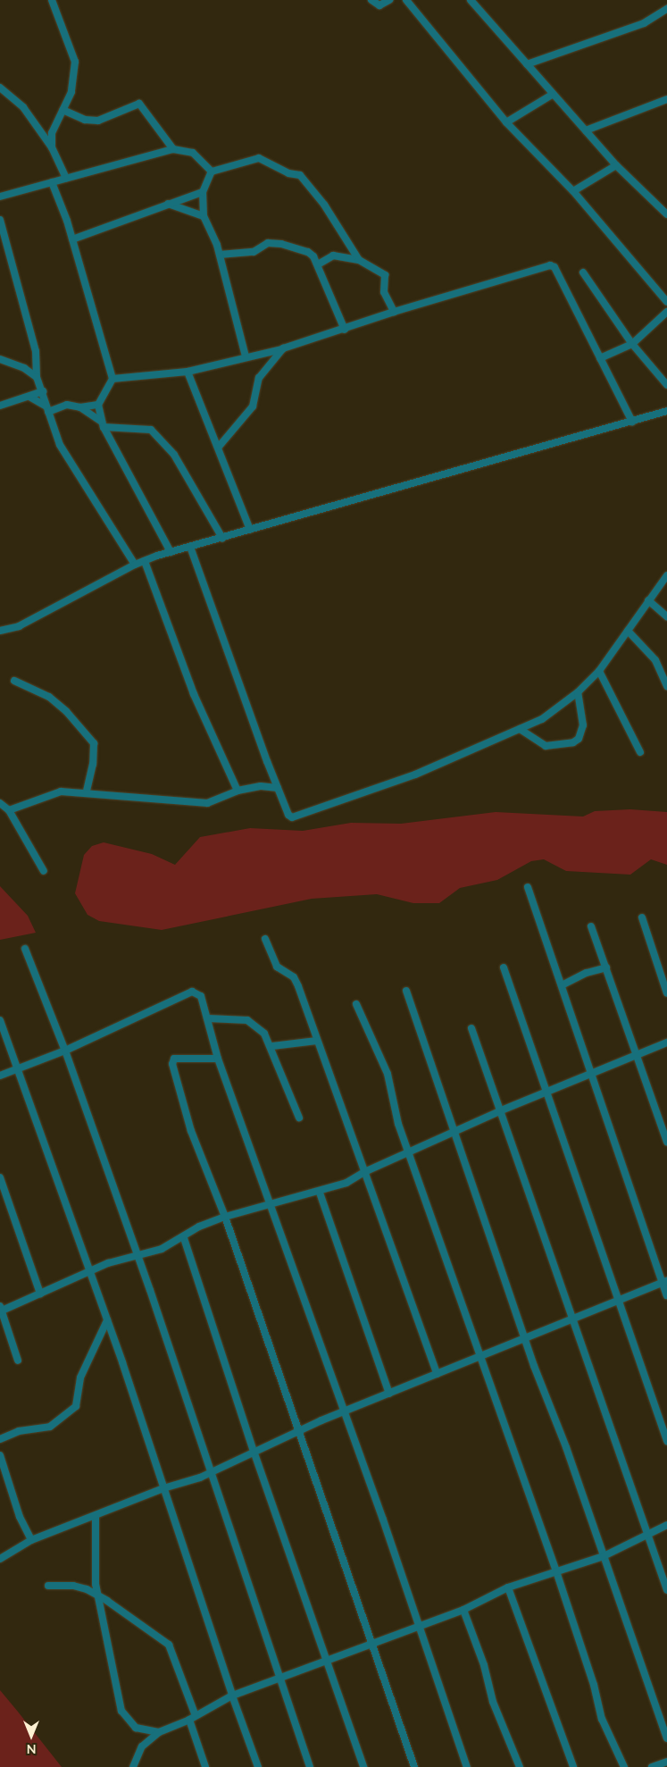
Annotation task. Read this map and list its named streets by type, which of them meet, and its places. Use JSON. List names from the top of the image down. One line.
{"north":"bottom"}
